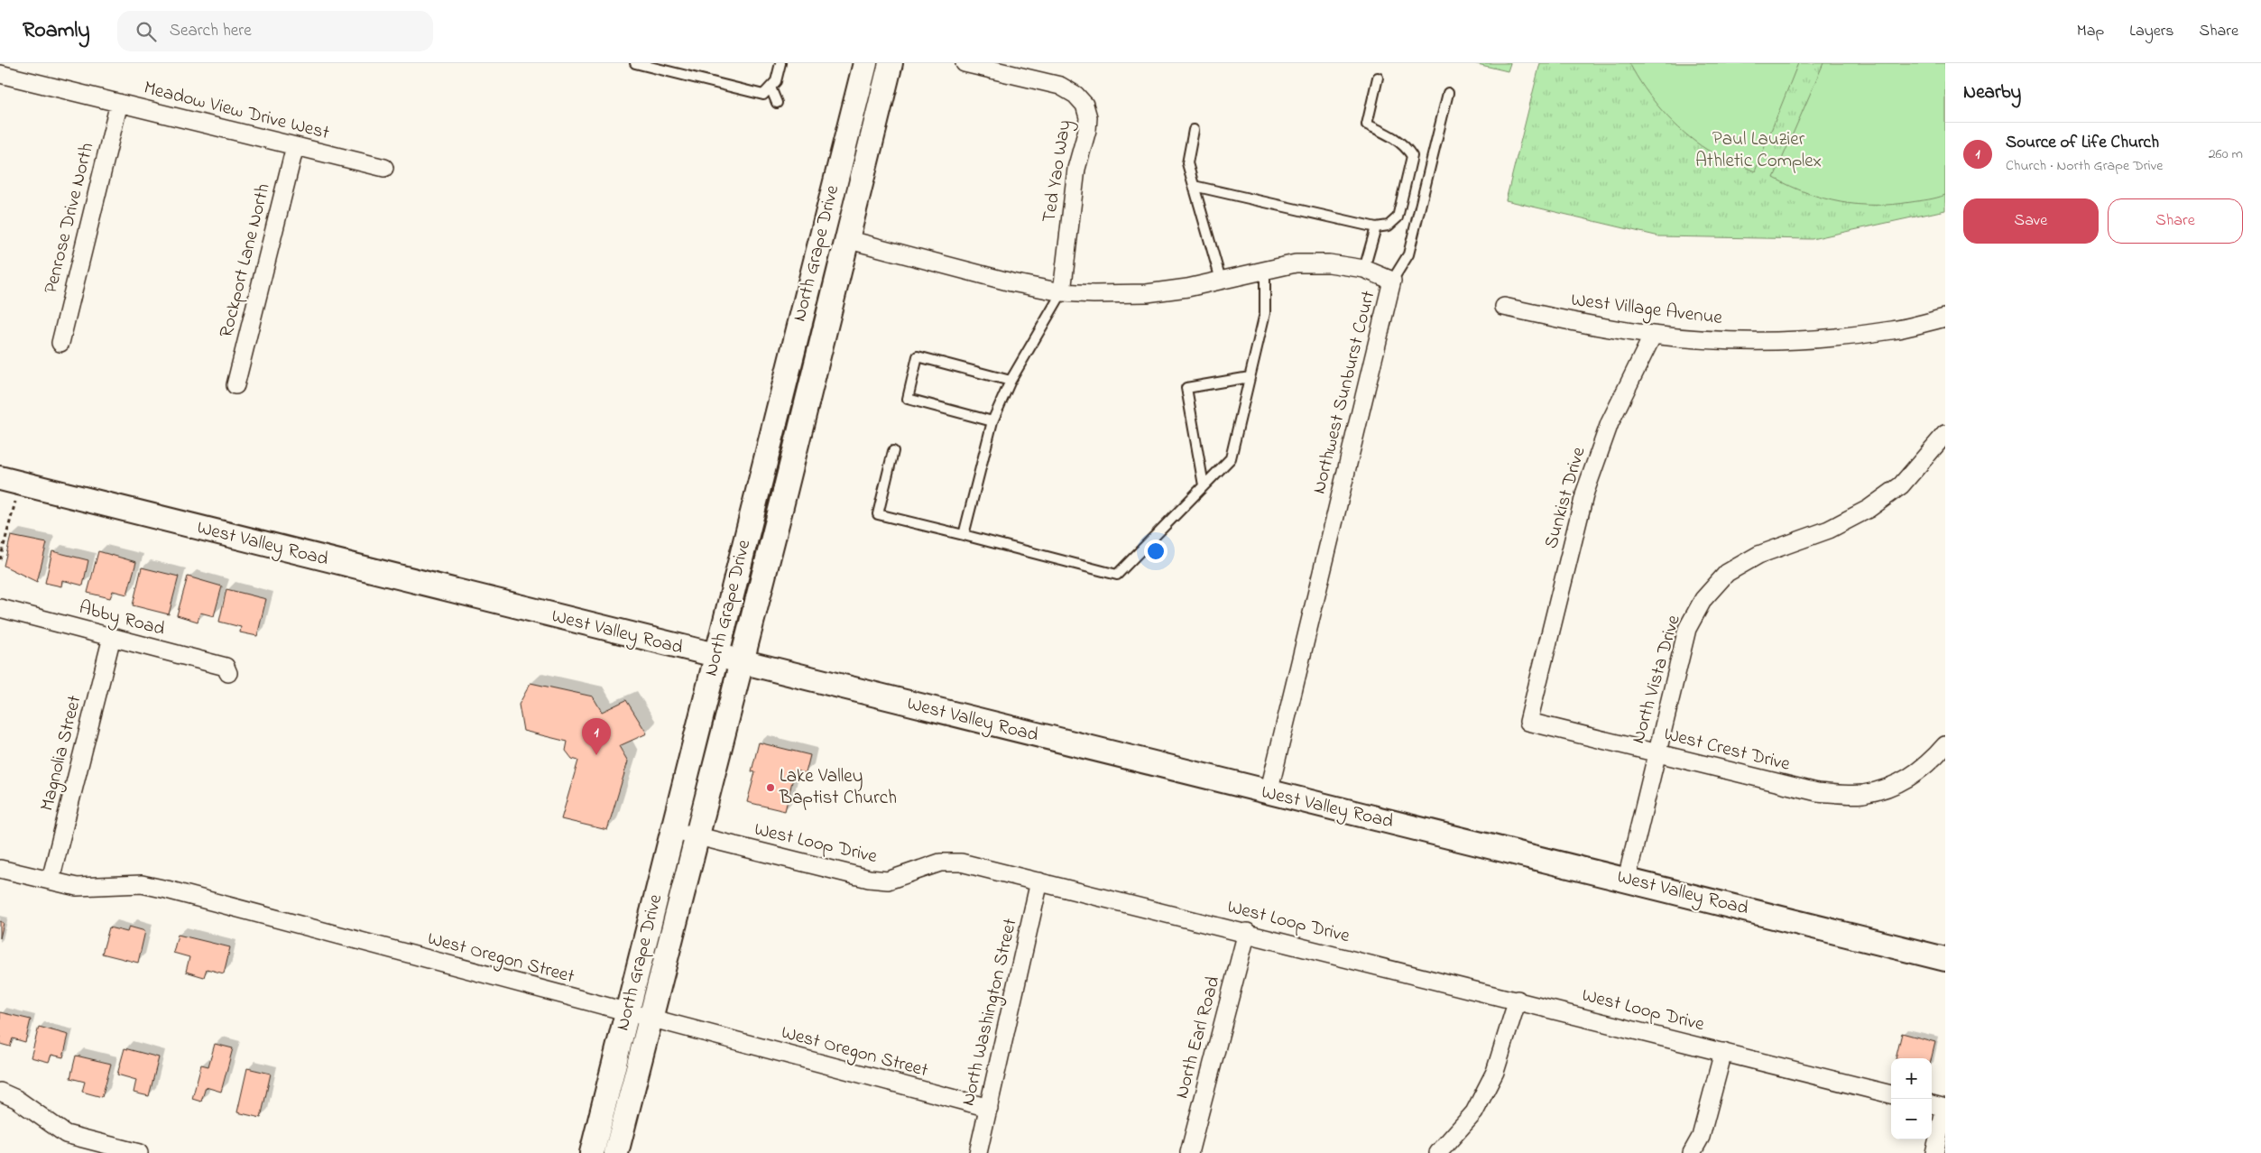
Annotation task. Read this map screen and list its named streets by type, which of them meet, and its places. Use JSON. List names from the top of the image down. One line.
{"streets":{"main road":["North Grape Drive","West Valley Road"],"street":["Meadow View Drive West","Ted Yao Way","Penrose Drive North","Rockport Lane North","West Village Avenue","Northwest Sunburst Court","Sunkist Drive","Abby Road","North Vista Drive","West Crest Drive","Magnolia Street","West Loop Drive","West Oregon Street","North Washington Street","North Earl Road"]},"crossings":[["Meadow View Drive West","Penrose Drive North"],["Meadow View Drive West","Rockport Lane North"],["Ted Yao Way","Northwest Sunburst Court"],["North Grape Drive","Northwest Sunburst Court"],["North Grape Drive","West Valley Road"],["North Grape Drive","West Loop Drive"],["North Grape Drive","West Oregon Street"],["West Village Avenue","Sunkist Drive"],["Northwest Sunburst Court","West Valley Road"],["Sunkist Drive","West Crest Drive"],["West Valley Road","North Vista Drive"],["Abby Road","Magnolia Street"],["North Vista Drive","West Crest Drive"],["Magnolia Street","West Oregon Street"],["West Loop Drive","North Washington Street"],["West Loop Drive","North Earl Road"],["West Oregon Street","North Washington Street"]],"parks":["Paul Lauzier Athletic Complex"],"places":["Lake Valley Baptist Church"],"page":{"header":"Roamly","search":"Search here","nav":["Map","Layers","Share"],"heading":"Nearby","list":[{"mark":"1","name":"Source of Life Church","note":"Church · North Grape Drive","value":"260 m"}],"buttons":["Save","Share"],"pins":"1","map_buttons":["+","−"]}}
